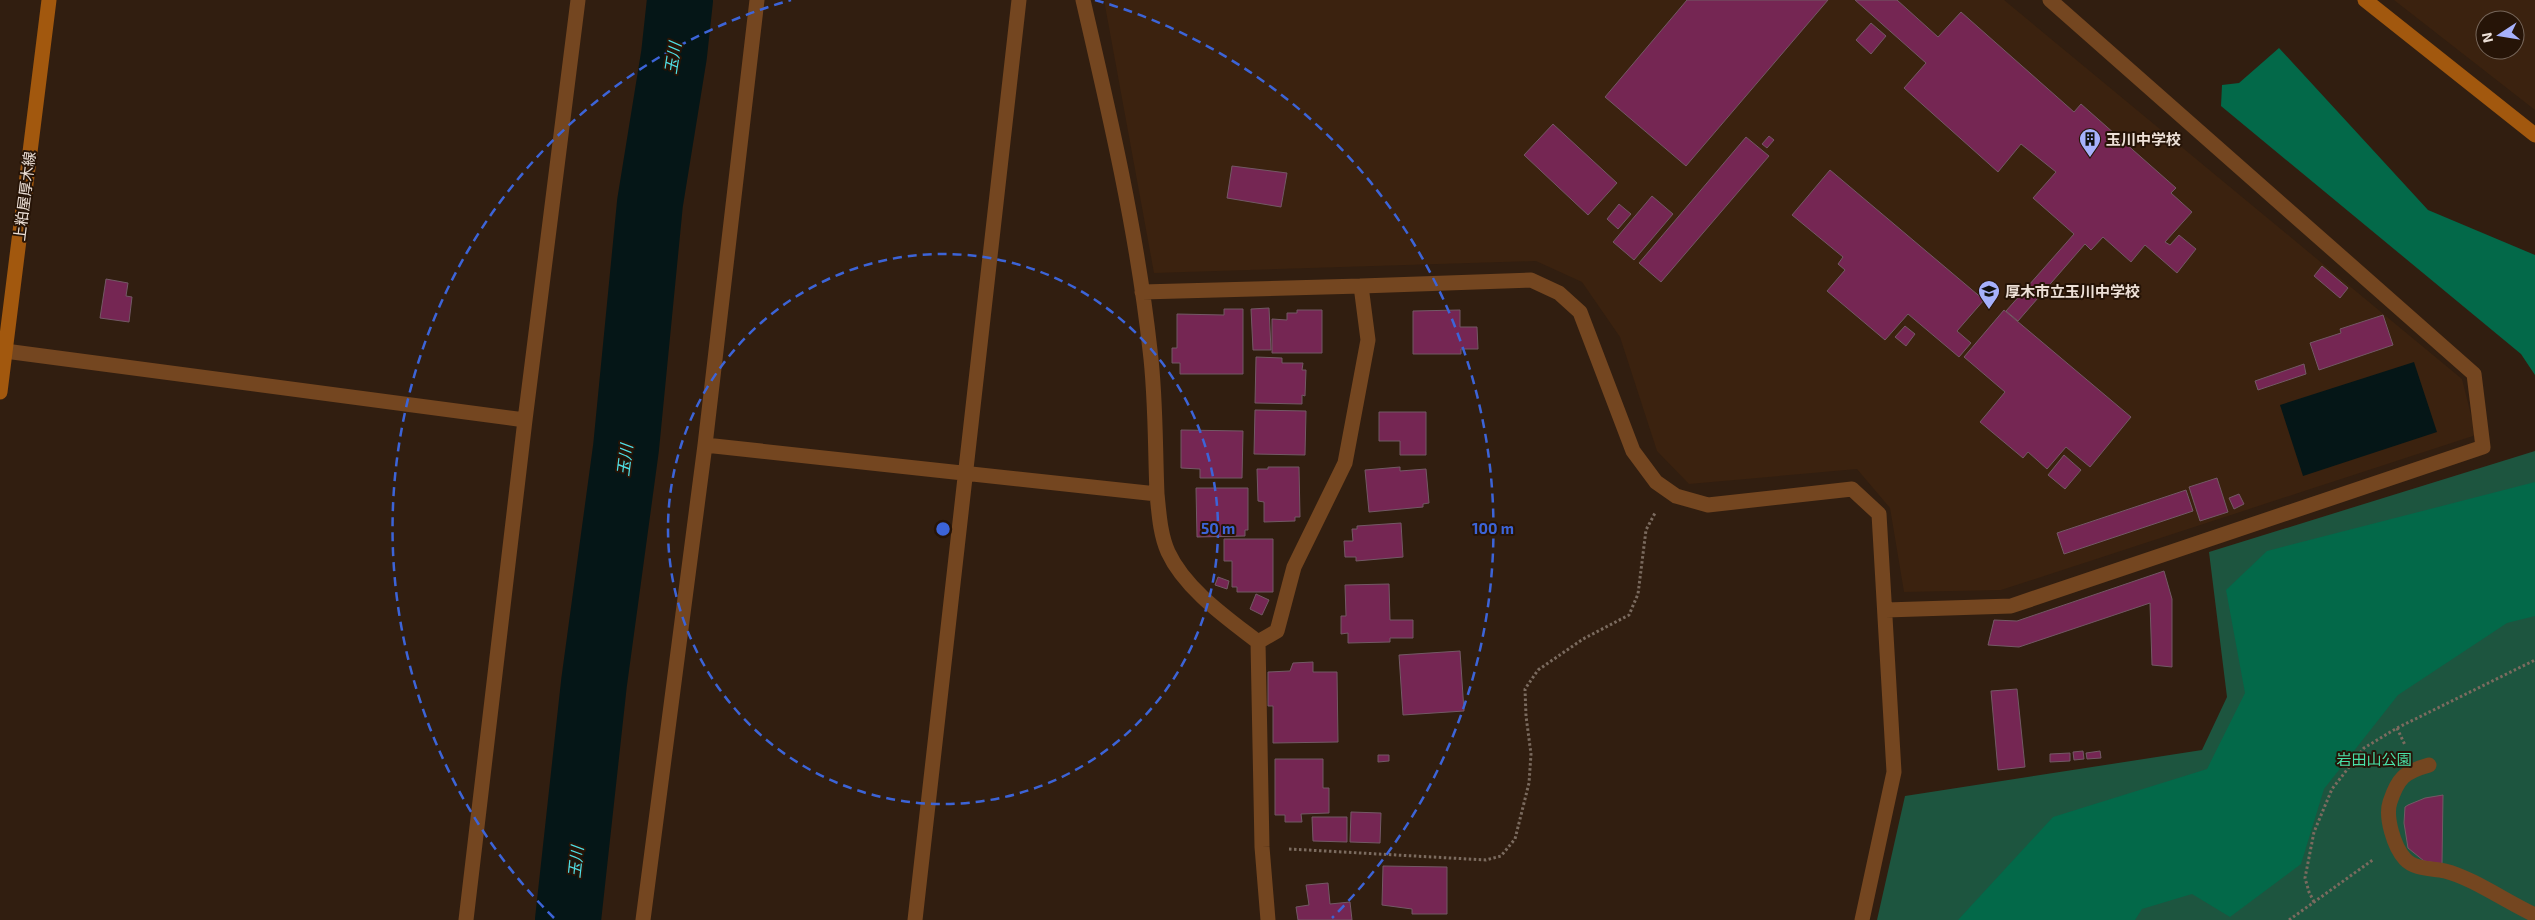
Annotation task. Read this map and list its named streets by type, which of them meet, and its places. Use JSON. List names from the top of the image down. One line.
{"streets":{"main road":["上粕屋厚木線"]},"water":["玉川"],"parks":["岩田山公園"],"places":{"building":["玉川中学校"],"school or university":["厚木市立玉川中学校"]},"north":"left","rings":["50 m","100 m"]}
